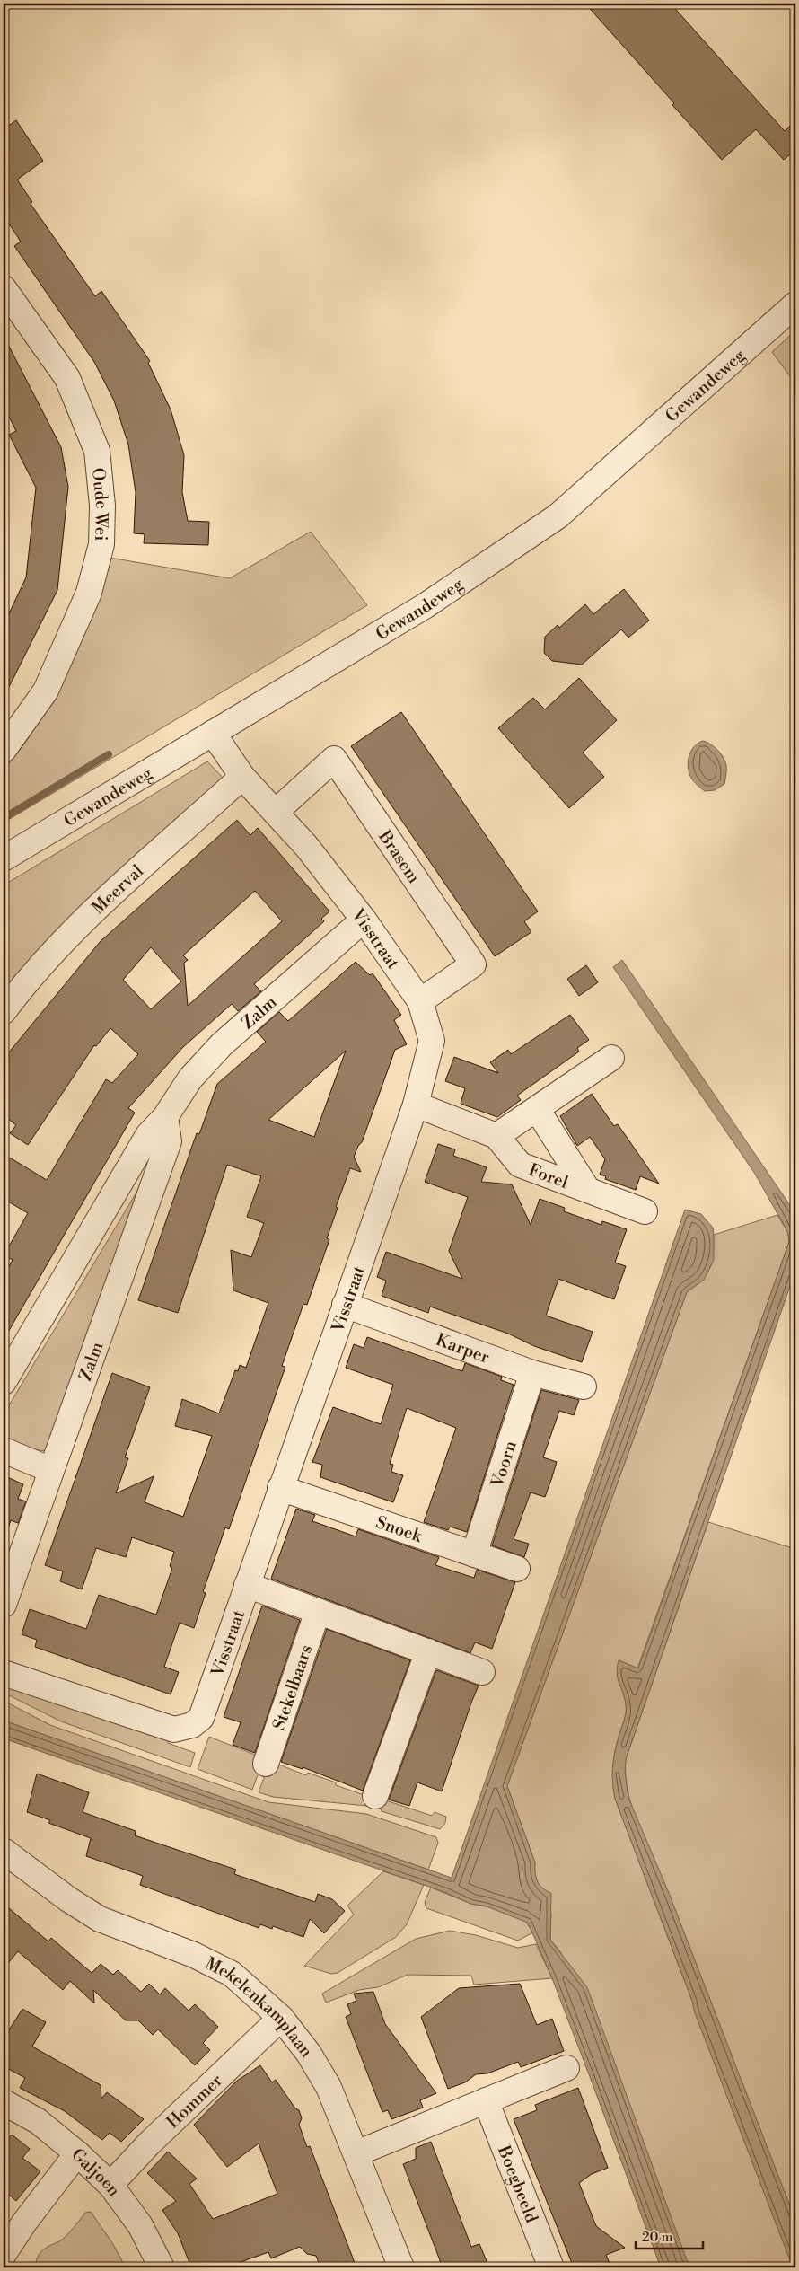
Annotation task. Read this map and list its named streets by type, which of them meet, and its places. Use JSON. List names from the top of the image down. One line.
{"streets":{"street":["Gewandeweg","Oude Wei","Brasem","Meerval","Visstraat","Zalm","Forel","Karper","Voorn","Snoek","Stekelbaars","Mekelenkamplaan","Hommer","Galjoen","Boegbeeld"]},"crossings":[["Gewandeweg","Visstraat"],["Brasem","Visstraat"],["Meerval","Visstraat"],["Visstraat","Zalm"],["Visstraat","Forel"],["Visstraat","Karper"],["Visstraat","Snoek"],["Karper","Voorn"],["Voorn","Snoek"],["Mekelenkamplaan","Hommer"],["Hommer","Galjoen"]],"scale_bar":"20 m"}
